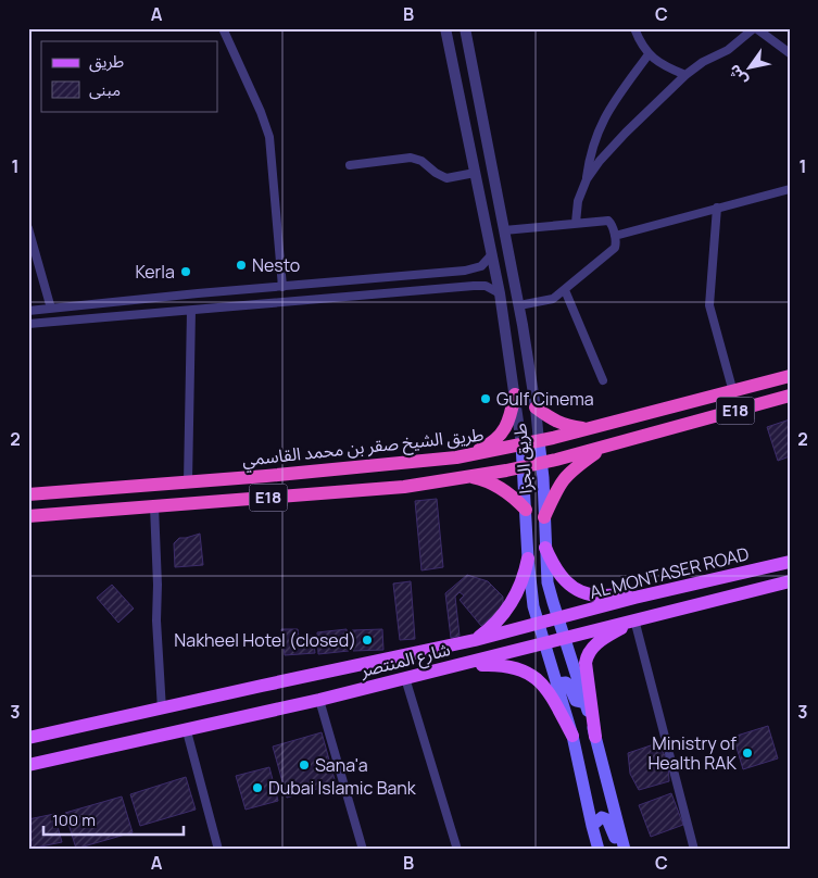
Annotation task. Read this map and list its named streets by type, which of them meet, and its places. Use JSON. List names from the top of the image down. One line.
{"streets":{"highway":["E18","طريق الشيخ صقر بن محمد القاسمي"],"main road":["طريق الجزا","AL MONTASER ROAD","شارع المنتصر"]},"crossings":[["E18","طريق الجزا"],["طريق الشيخ صقر بن محمد القاسمي","طريق الجزا"],["طريق الجزا","AL MONTASER ROAD"],["طريق الجزا","شارع المنتصر"],["AL MONTASER ROAD","شارع المنتصر"]],"places":["Nesto","Kerla","Gulf Cinema","Nakheel Hotel (closed)","Ministry of Health RAK","Sana'a","Dubai Islamic Bank"],"legend":["طريق","مبنى"],"scale_bar":"100 m","north":"bottom left","grid":{"columns":["A","B","C"],"rows":["1","2","3"]}}
